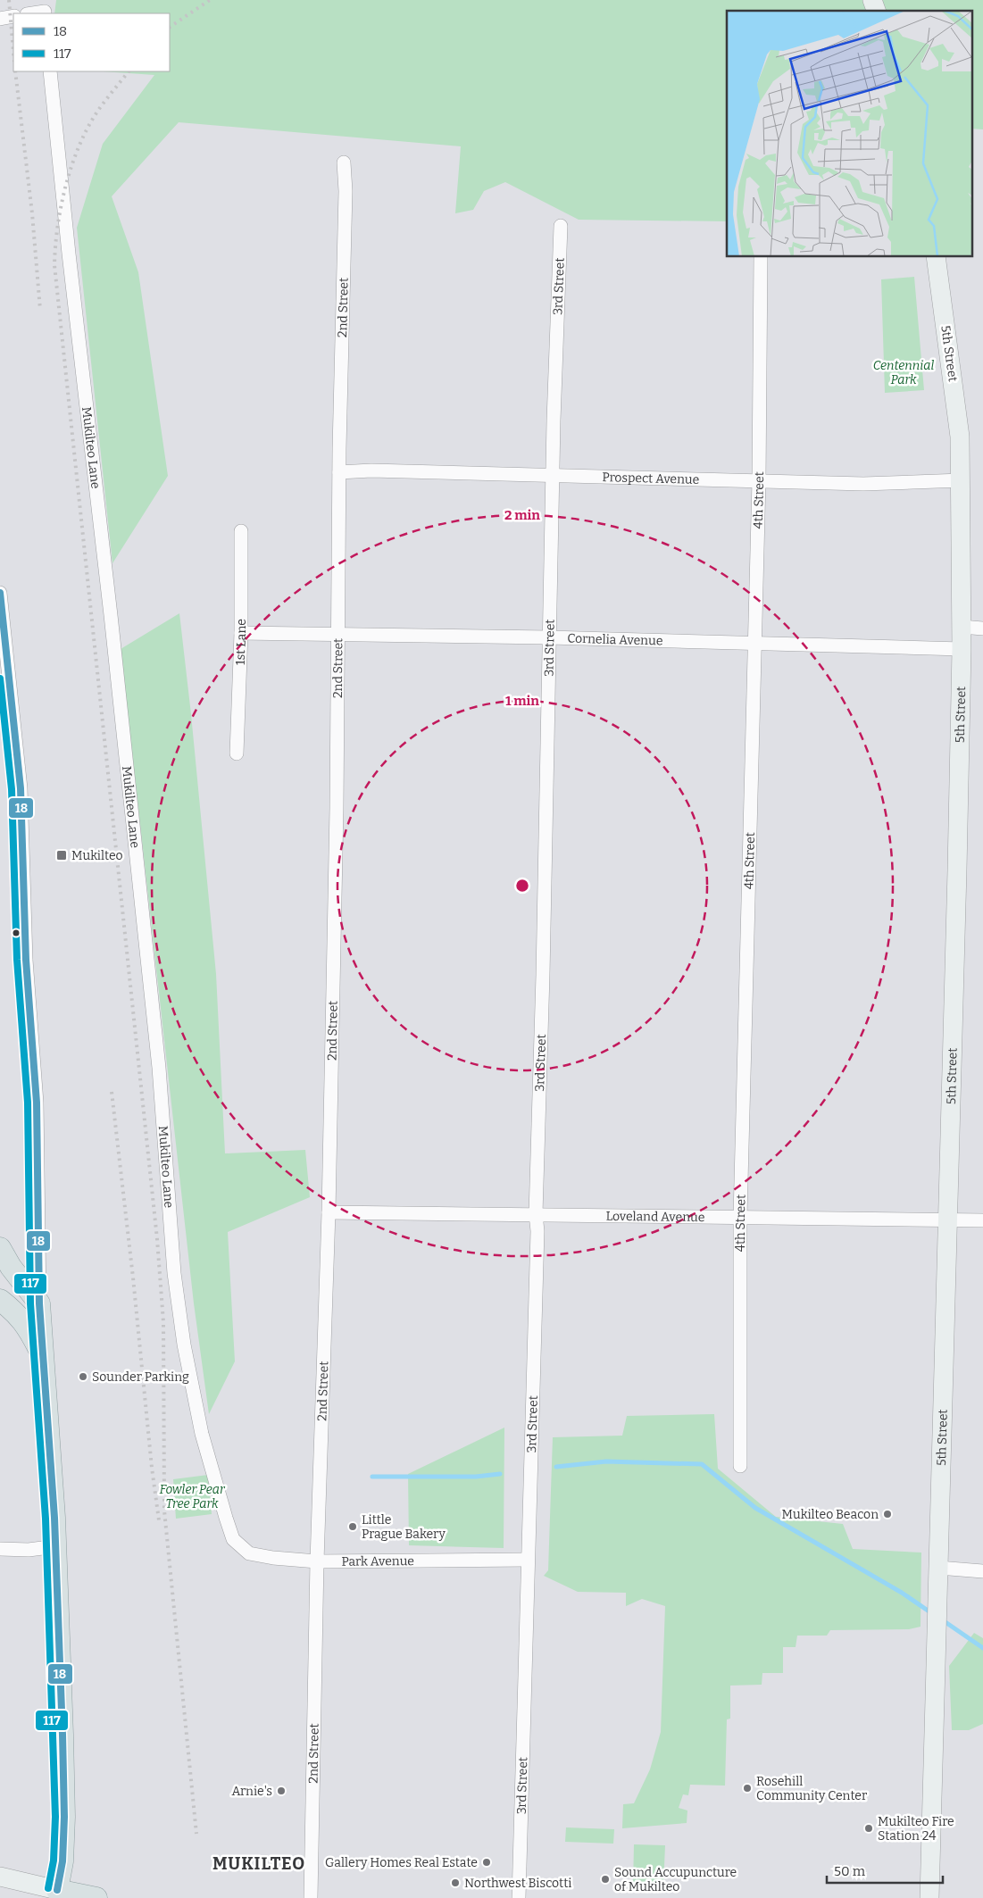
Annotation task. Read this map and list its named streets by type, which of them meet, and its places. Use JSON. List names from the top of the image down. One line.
{"streets":{"main road":["5th Street"],"street":["3rd Street","2nd Street","Mukilteo Lane","Prospect Avenue","4th Street","Cornelia Avenue","1st Lane","Loveland Avenue","Park Avenue"]},"crossings":[["3rd Street","Prospect Avenue"],["3rd Street","Cornelia Avenue"],["3rd Street","Loveland Avenue"],["3rd Street","Park Avenue"],["2nd Street","Prospect Avenue"],["2nd Street","Cornelia Avenue"],["2nd Street","Loveland Avenue"],["2nd Street","Park Avenue"],["5th Street","Prospect Avenue"],["5th Street","Cornelia Avenue"],["5th Street","Loveland Avenue"],["Mukilteo Lane","Park Avenue"],["Prospect Avenue","4th Street"],["4th Street","Cornelia Avenue"],["4th Street","Loveland Avenue"],["Cornelia Avenue","1st Lane"]],"districts":["MUKILTEO"],"parks":["Centennial Park","Fowler Pear Tree Park"],"places":{"transit":["Mukilteo"],"other":["Sounder Parking","Mukilteo Beacon","Little Prague Bakery","Rosehill Community Center","Arnie's","Mukilteo Fire Station 24","Gallery Homes Real Estate","Sound Accupuncture of Mukilteo","Northwest Biscotti"]},"lines":["transit line 18","transit line 117"],"legend":["18","117"],"scale_bar":"50 m","rings":["2 min","1 min"]}
